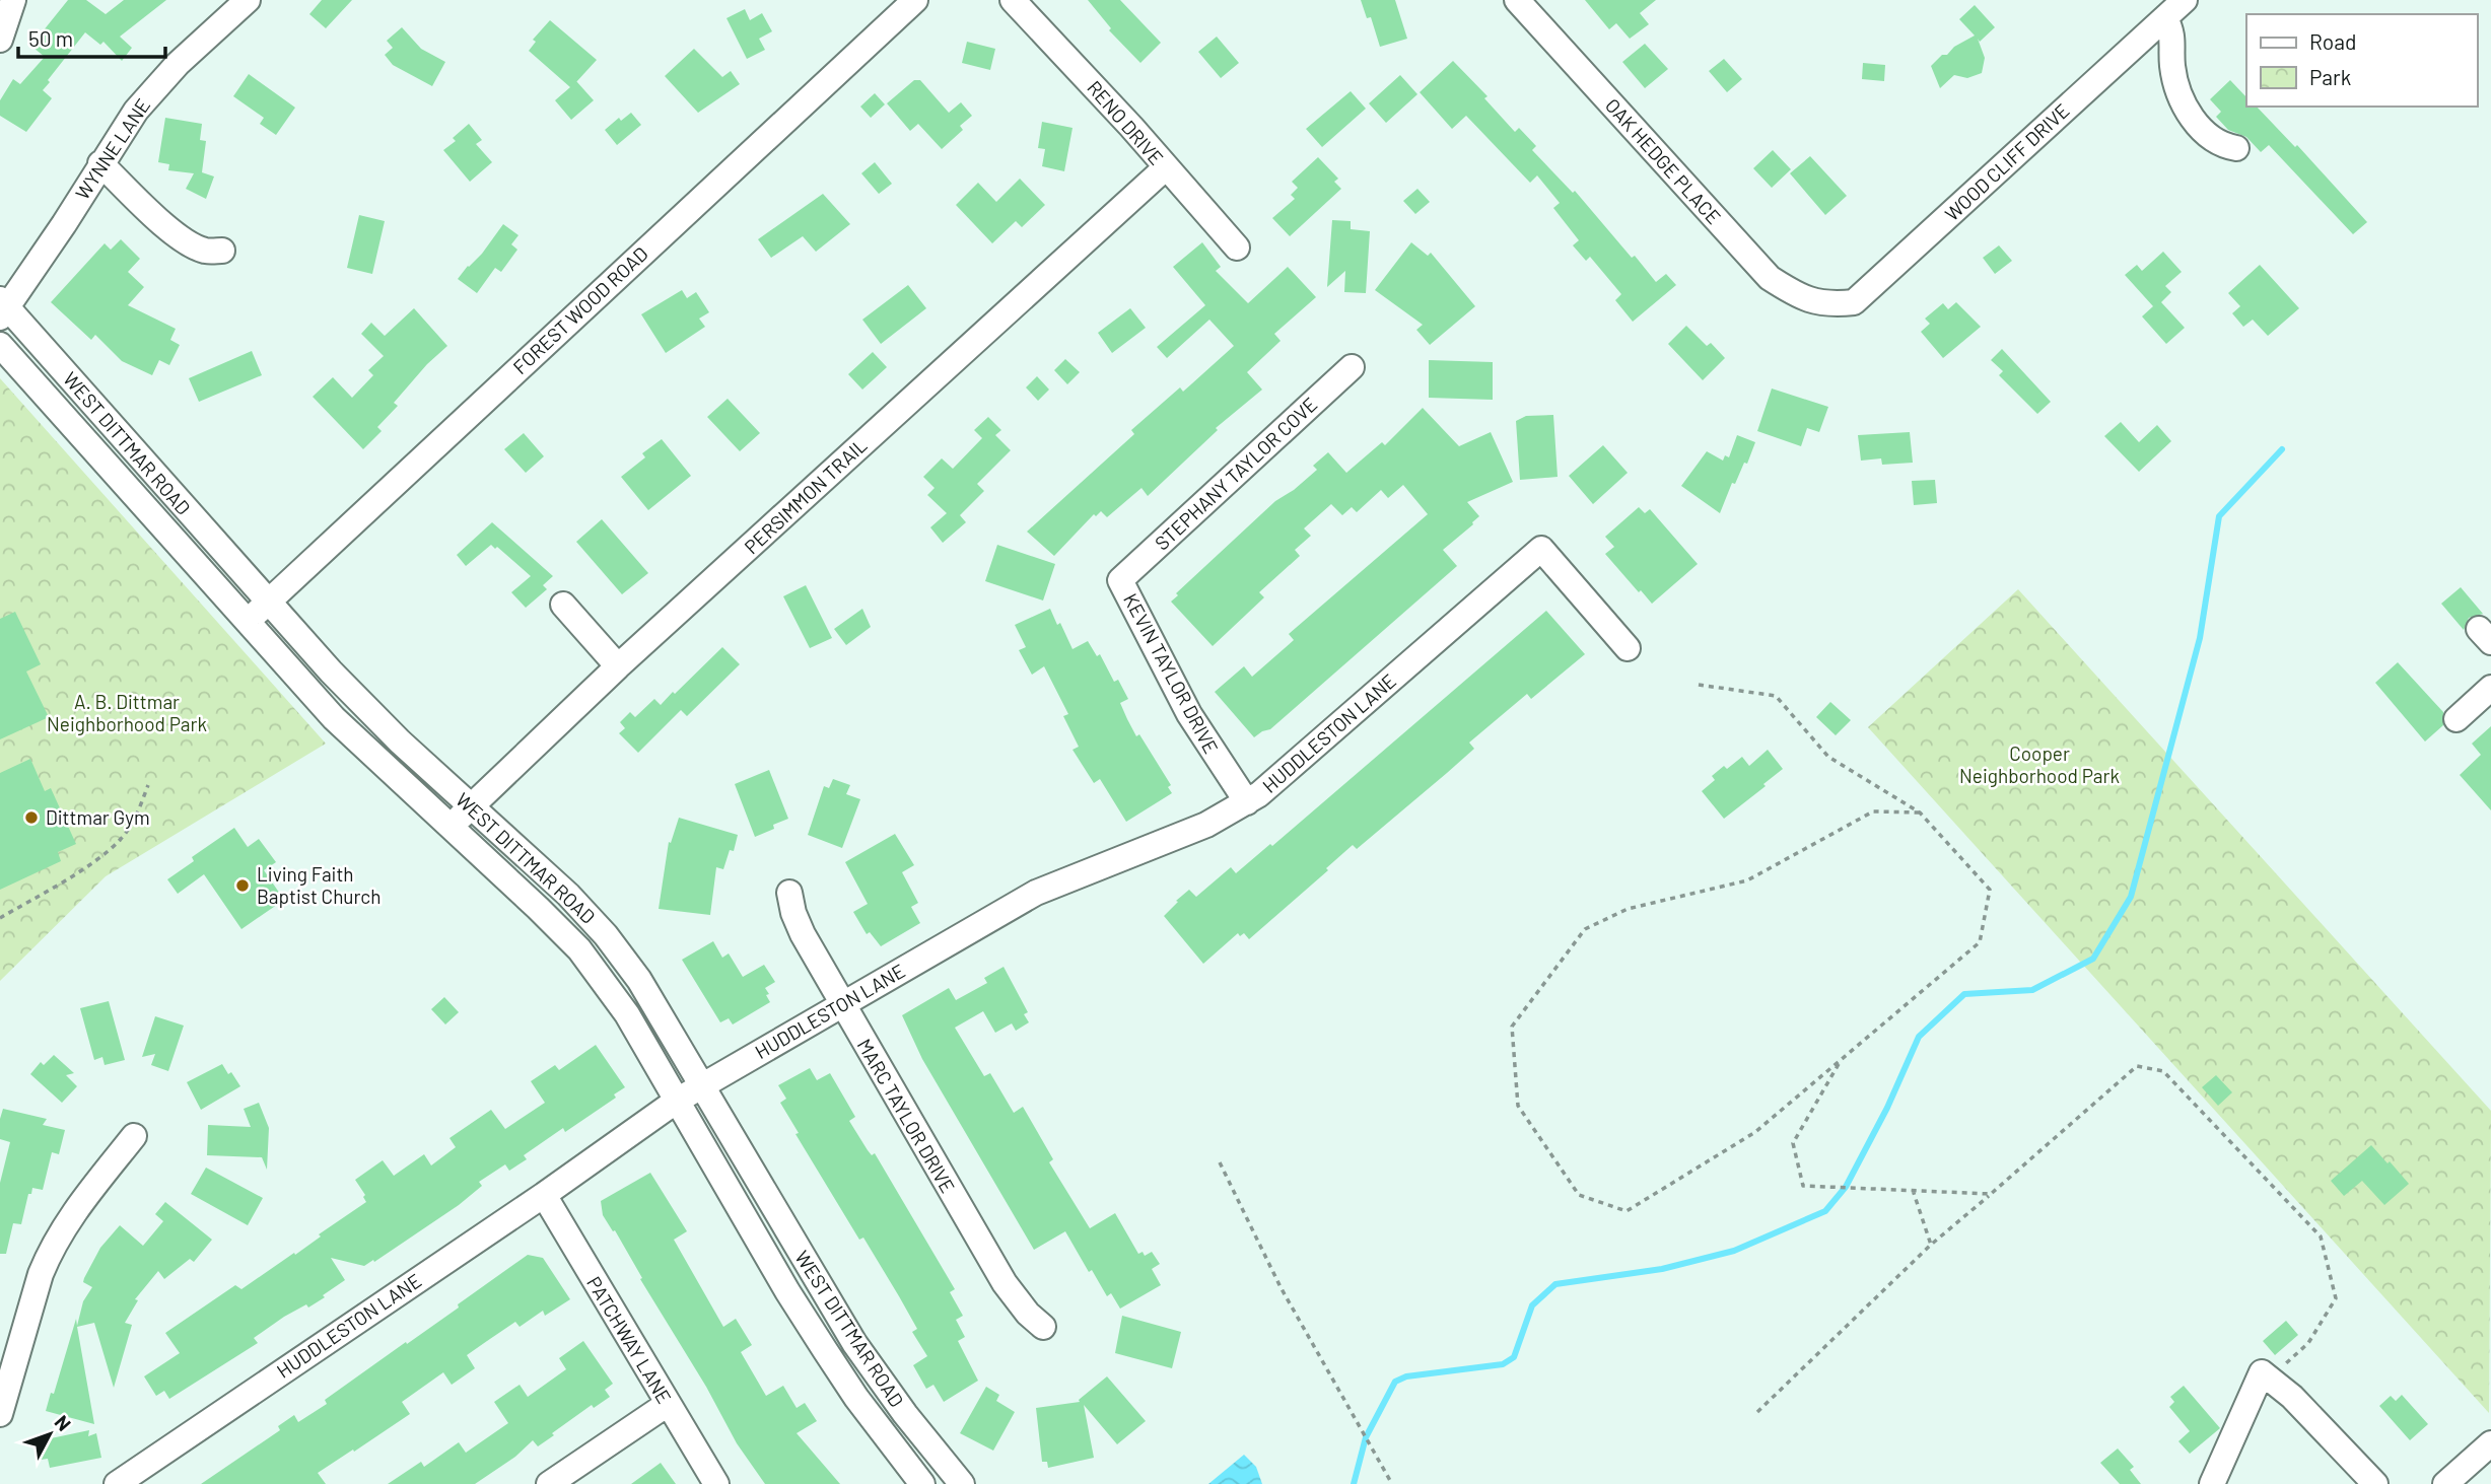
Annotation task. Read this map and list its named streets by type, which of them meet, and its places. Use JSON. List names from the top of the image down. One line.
{"streets":{"street":["RENO DRIVE","WYNNE LANE","OAK HEDGE PLACE","WOOD CLIFF DRIVE","FOREST WOOD ROAD","WEST DITTMAR ROAD","STEPHANY TAYLOR COVE","PERSIMMON TRAIL","KEVIN TAYLOR DRIVE","HUDDLESTON LANE","MARC TAYLOR DRIVE","PATCHWAY LANE"]},"crossings":[["RENO DRIVE","PERSIMMON TRAIL"],["WYNNE LANE","WEST DITTMAR ROAD"],["OAK HEDGE PLACE","WOOD CLIFF DRIVE"],["FOREST WOOD ROAD","WEST DITTMAR ROAD"],["WEST DITTMAR ROAD","PERSIMMON TRAIL"],["WEST DITTMAR ROAD","HUDDLESTON LANE"],["STEPHANY TAYLOR COVE","KEVIN TAYLOR DRIVE"],["KEVIN TAYLOR DRIVE","HUDDLESTON LANE"],["HUDDLESTON LANE","MARC TAYLOR DRIVE"],["HUDDLESTON LANE","PATCHWAY LANE"]],"parks":["A. B. Dittmar Neighborhood Park","Cooper Neighborhood Park"],"places":["Dittmar Gym","Living Faith Baptist Church"],"legend":["Road","Park"],"scale_bar":"50 m","north":"top right"}
